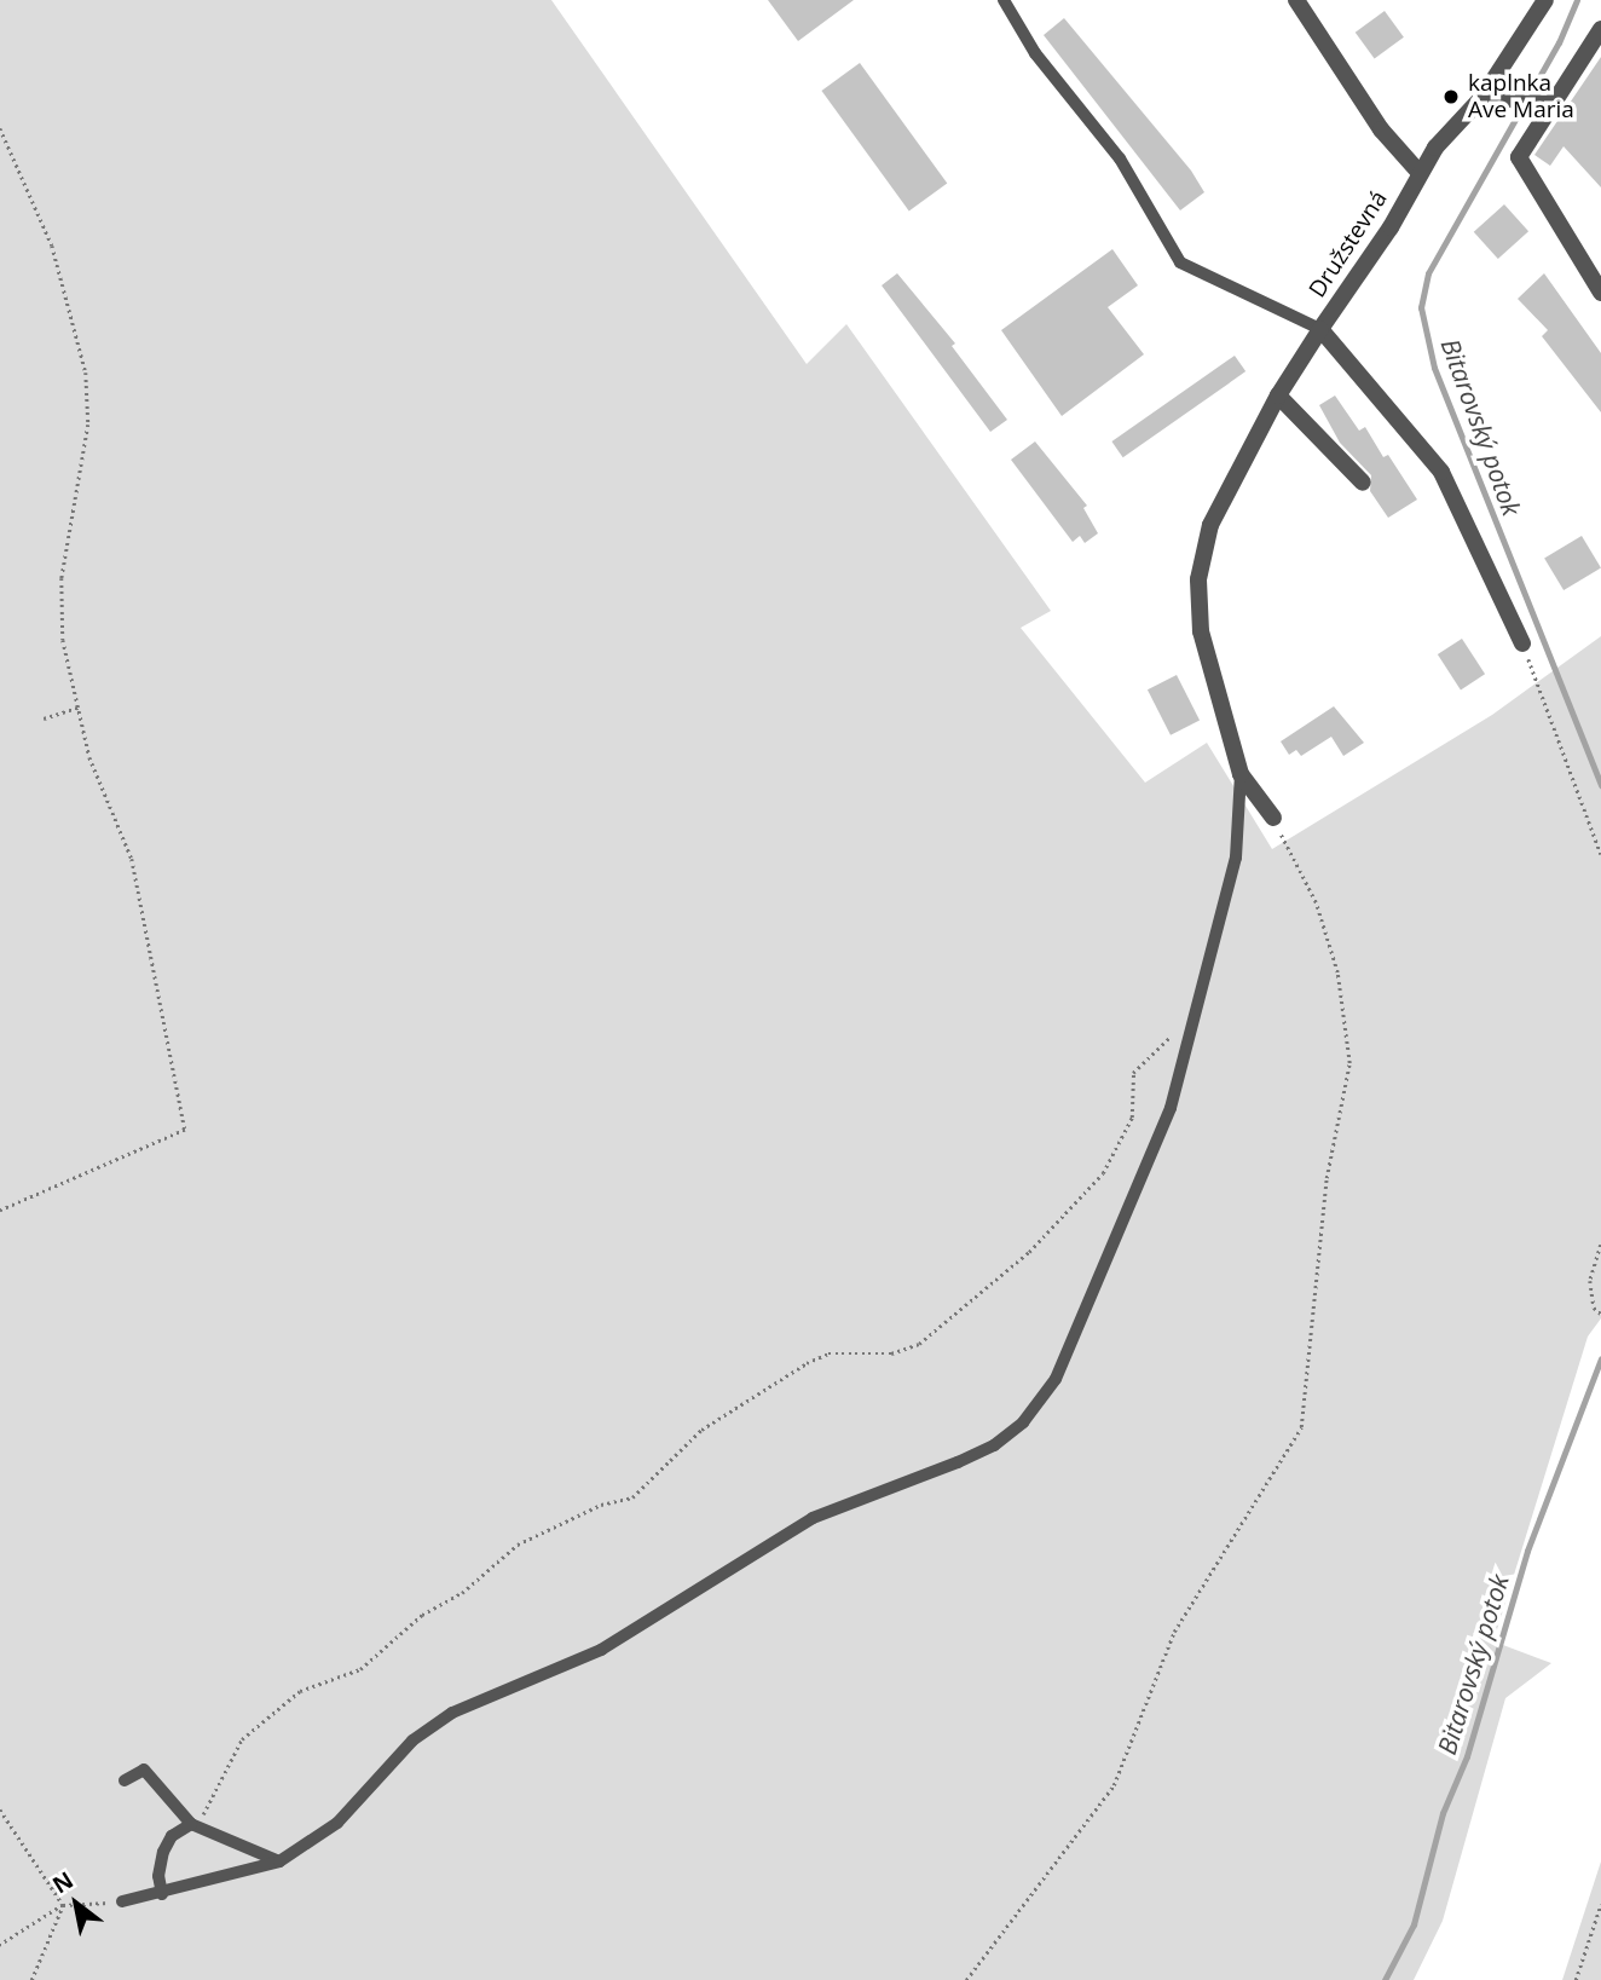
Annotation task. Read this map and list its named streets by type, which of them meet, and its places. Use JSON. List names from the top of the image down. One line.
{"streets":{"street":["Družstevná"]},"water":["Bitarovský potok"],"places":["kaplnka Ave Maria"],"north":"top left"}
